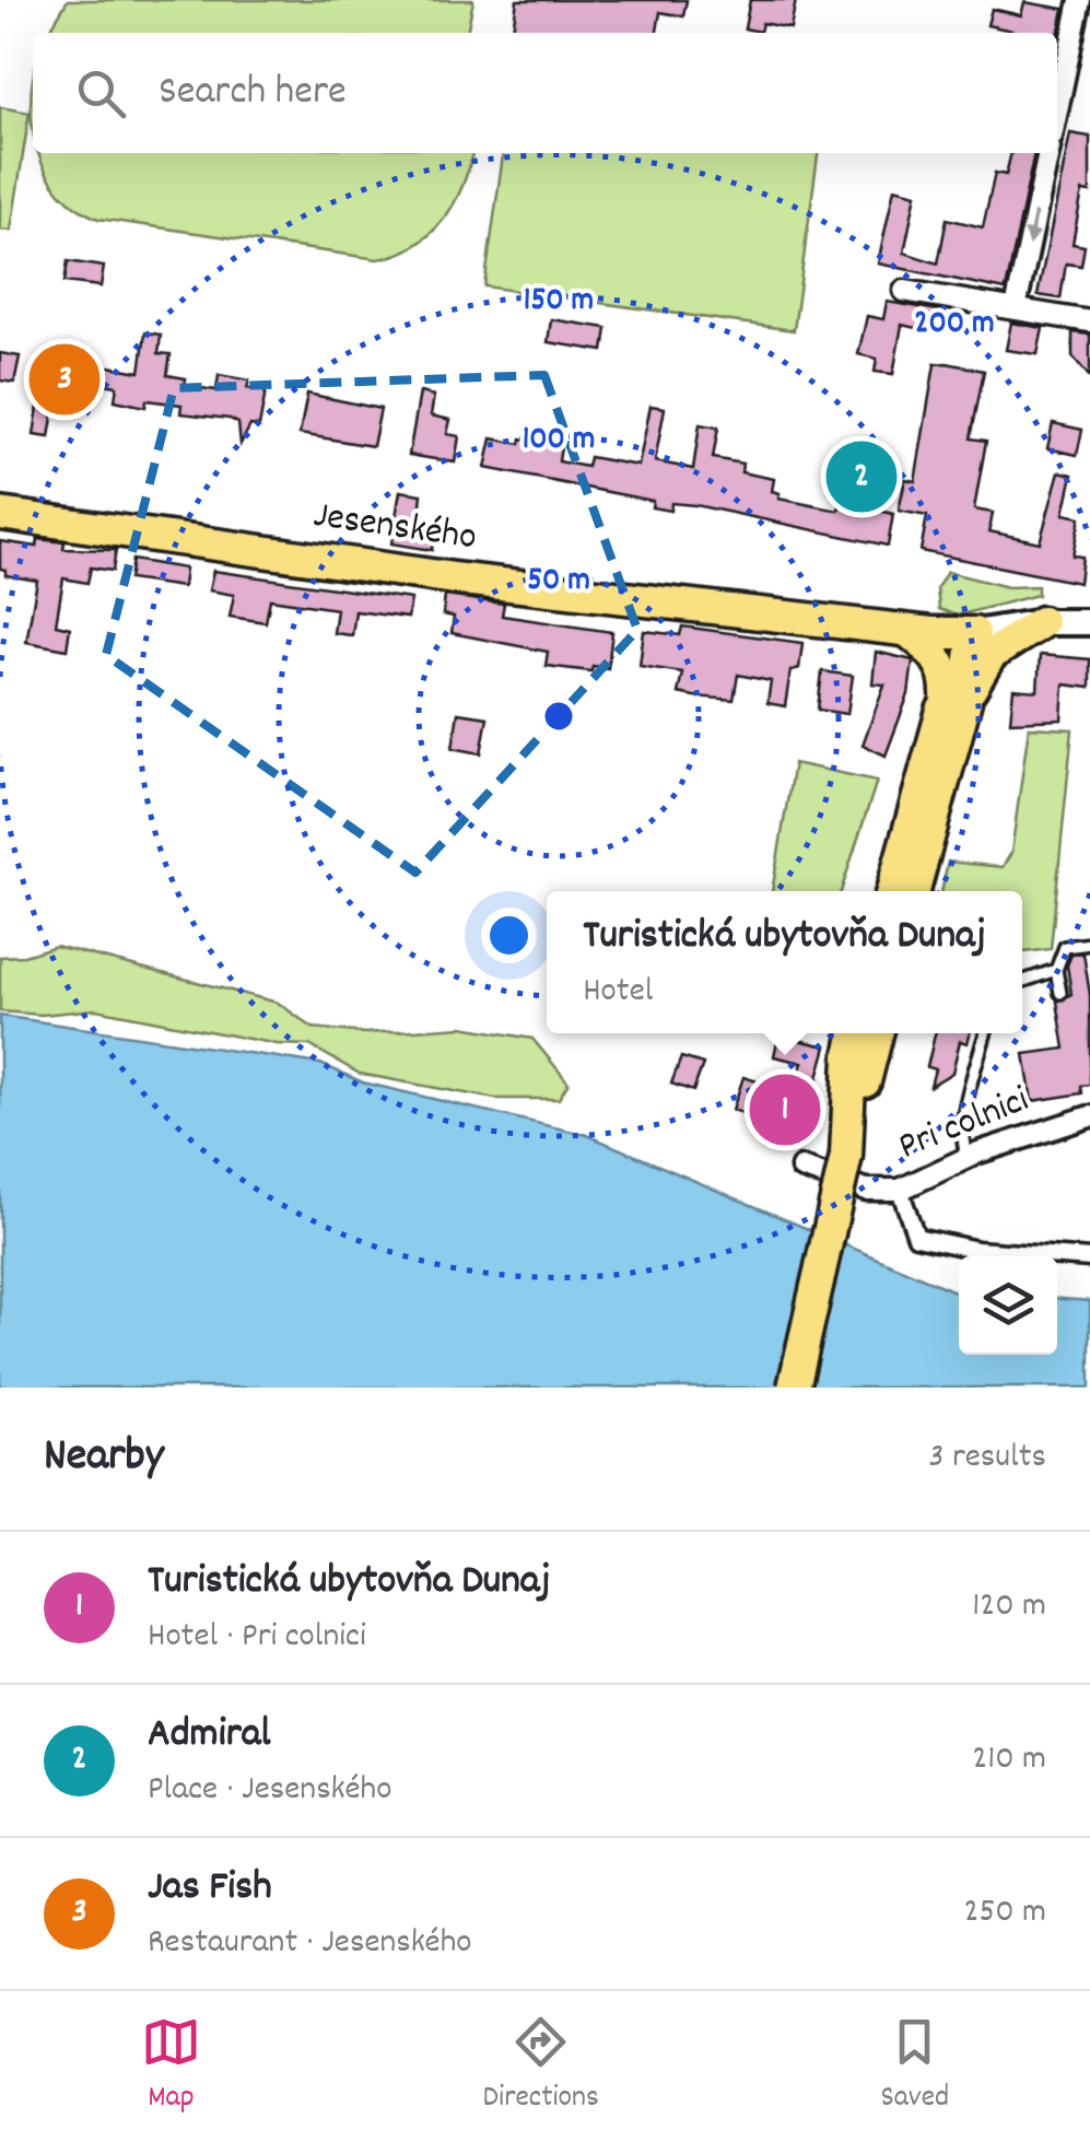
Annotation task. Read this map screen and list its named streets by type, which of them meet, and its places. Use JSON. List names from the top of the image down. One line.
{"streets":{"main road":["Jesenského"],"street":["Pri colnici"]},"page":{"search":"Search here","pins":["3","2","1"],"popup":["Turistická ubytovňa Dunaj","Hotel"],"heading":["Nearby","3 results"],"list":[{"mark":"1","name":"Turistická ubytovňa Dunaj","note":"Hotel · Pri colnici","value":"120 m"},{"mark":"2","name":"Admiral","note":"Place · Jesenského","value":"210 m"},{"mark":"3","name":"Jas Fish","note":"Restaurant · Jesenského","value":"250 m"}],"nav":["Map","Directions","Saved"]},"rings":["150 m","200 m","100 m","50 m"]}
